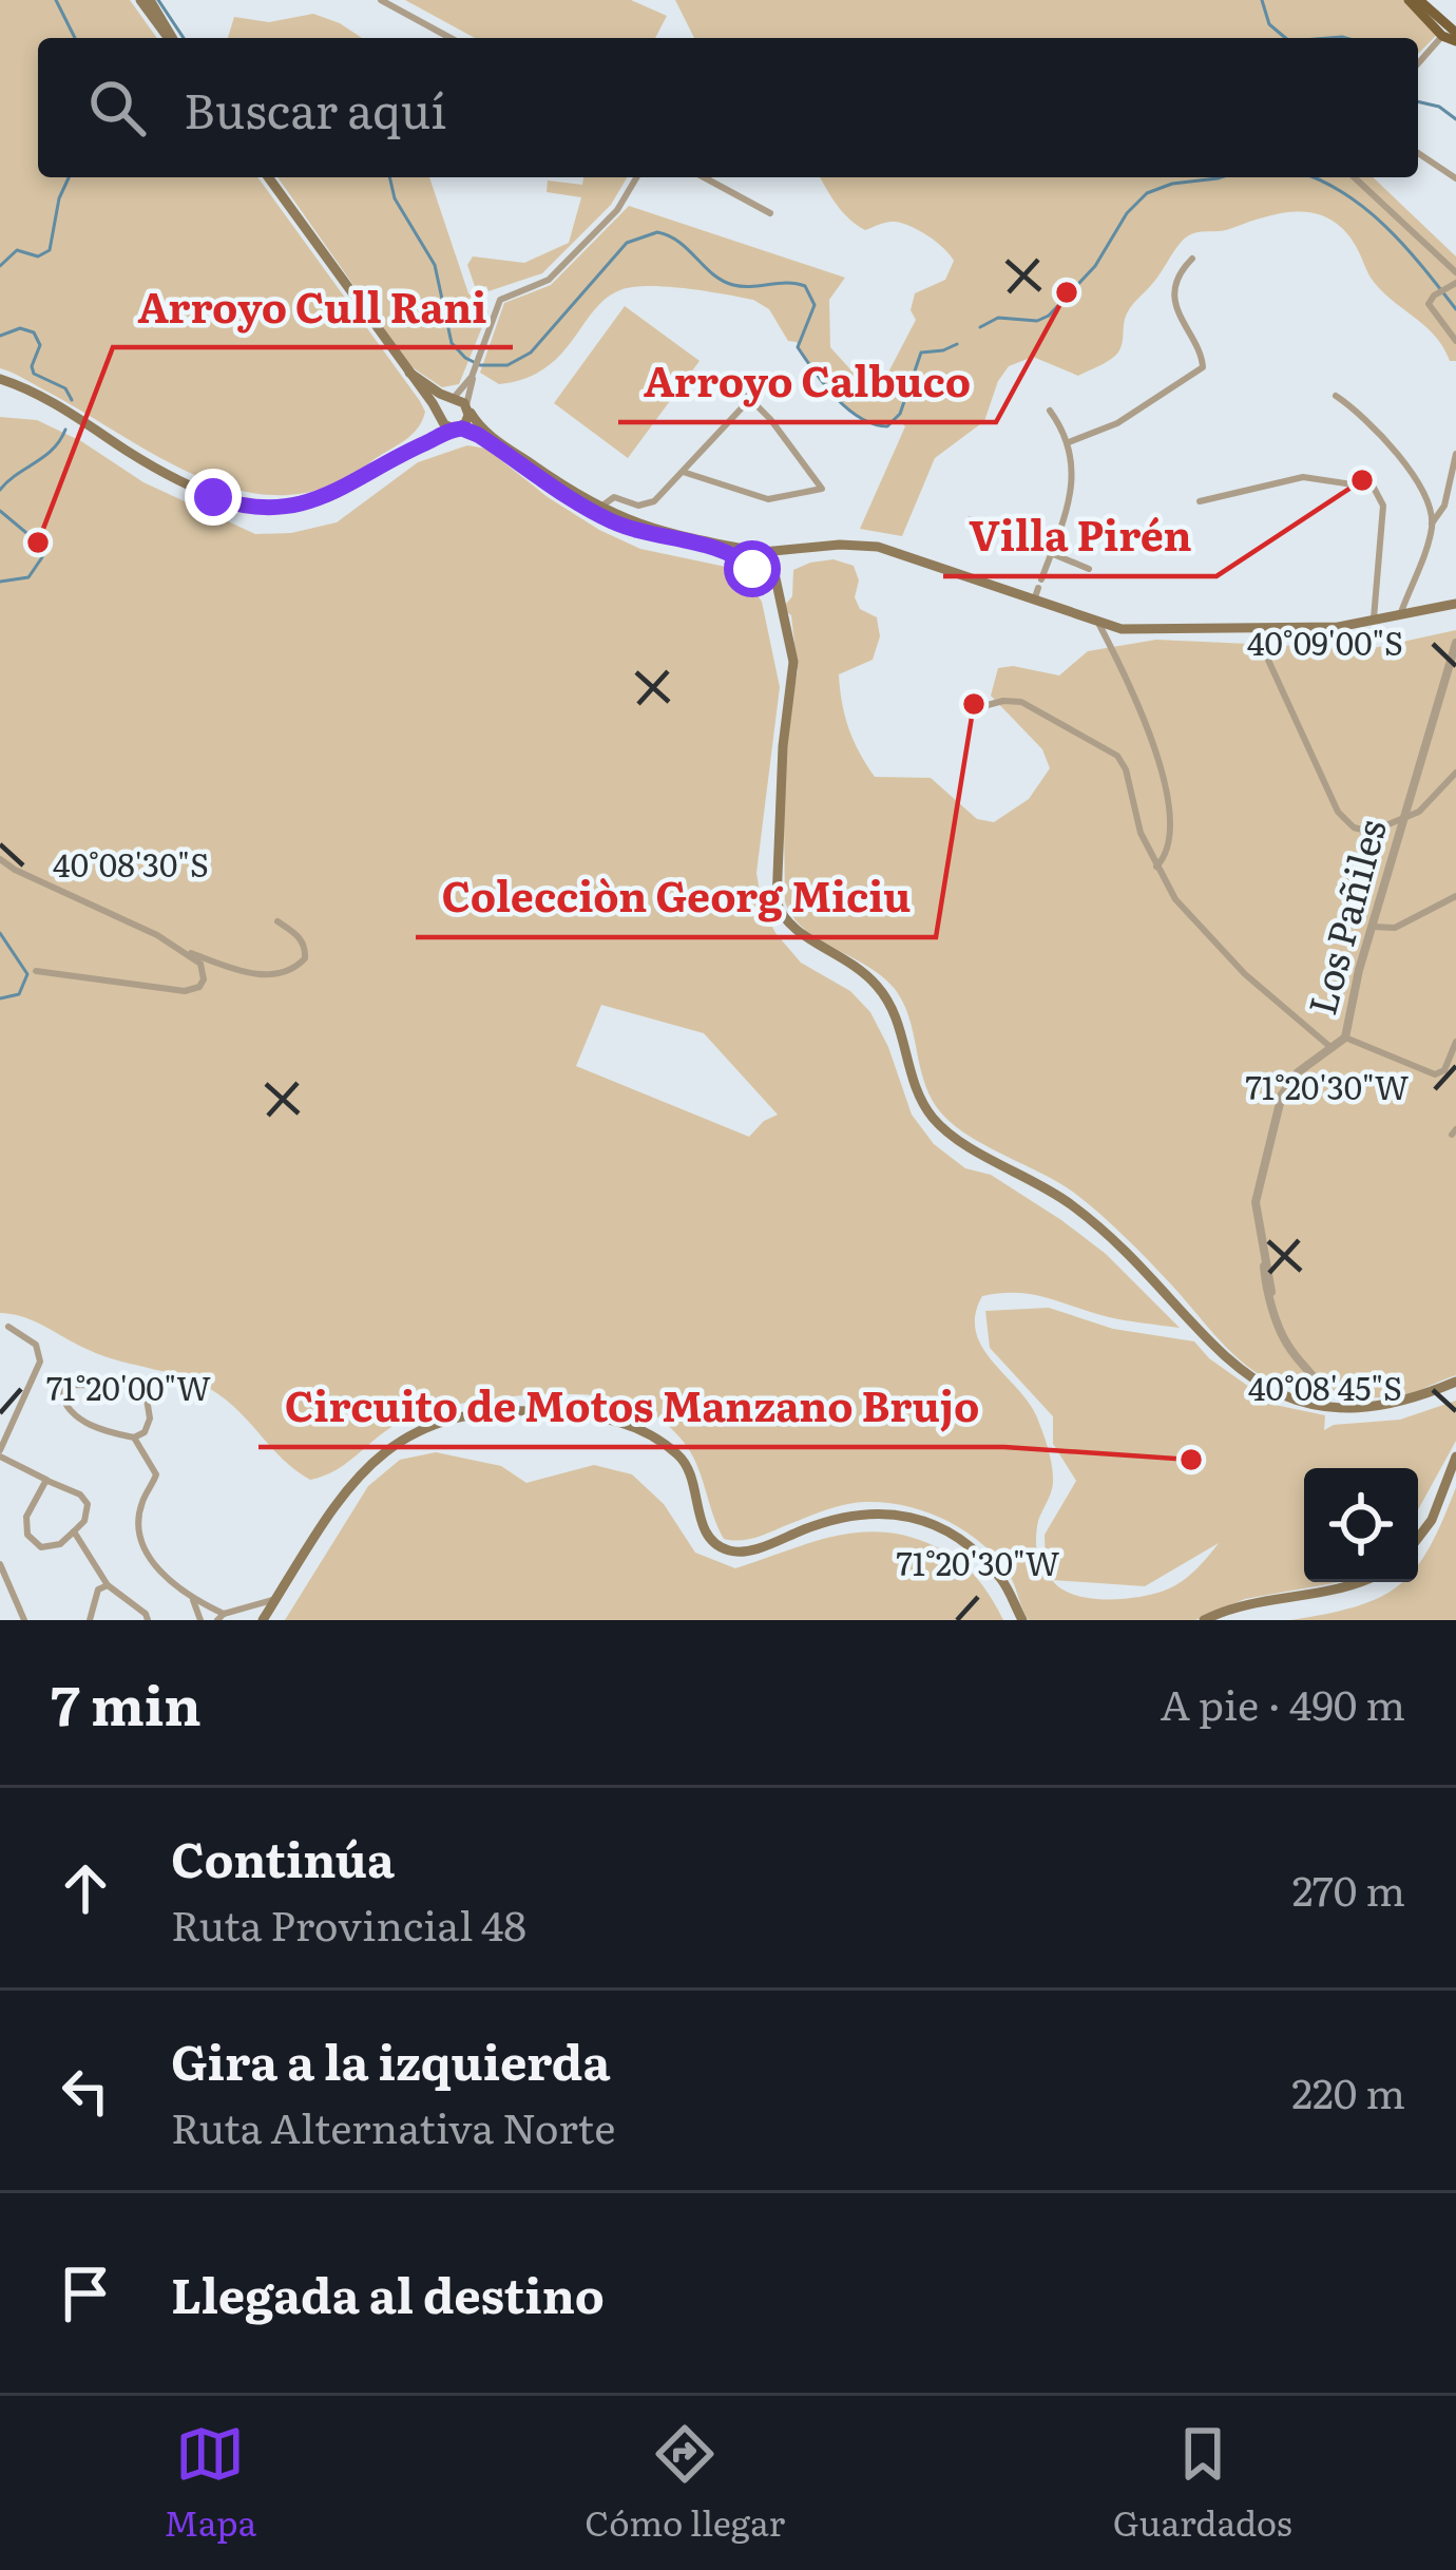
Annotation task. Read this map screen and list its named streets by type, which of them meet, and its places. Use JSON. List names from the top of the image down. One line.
{"streets":{"street":["Los Pañiles"]},"places":["Arroyo Calbuco","Villa Pirén","Arroyo Cull Rani","Colecciòn Georg Miciu","Circuito de Motos Manzano Brujo"],"page":{"search":"Buscar aquí","heading":["7 min","A pie · 490 m"],"list":[["Continúa","Ruta Provincial 48","270 m"],["Gira a la izquierda","Ruta Alternativa Norte","220 m"],"Llegada al destino"],"nav":["Mapa","Cómo llegar","Guardados"]},"coordinates":["40°09'00\"S","40°08'30\"S","71°20'30\"W","71°20'00\"W","40°08'45\"S"]}
